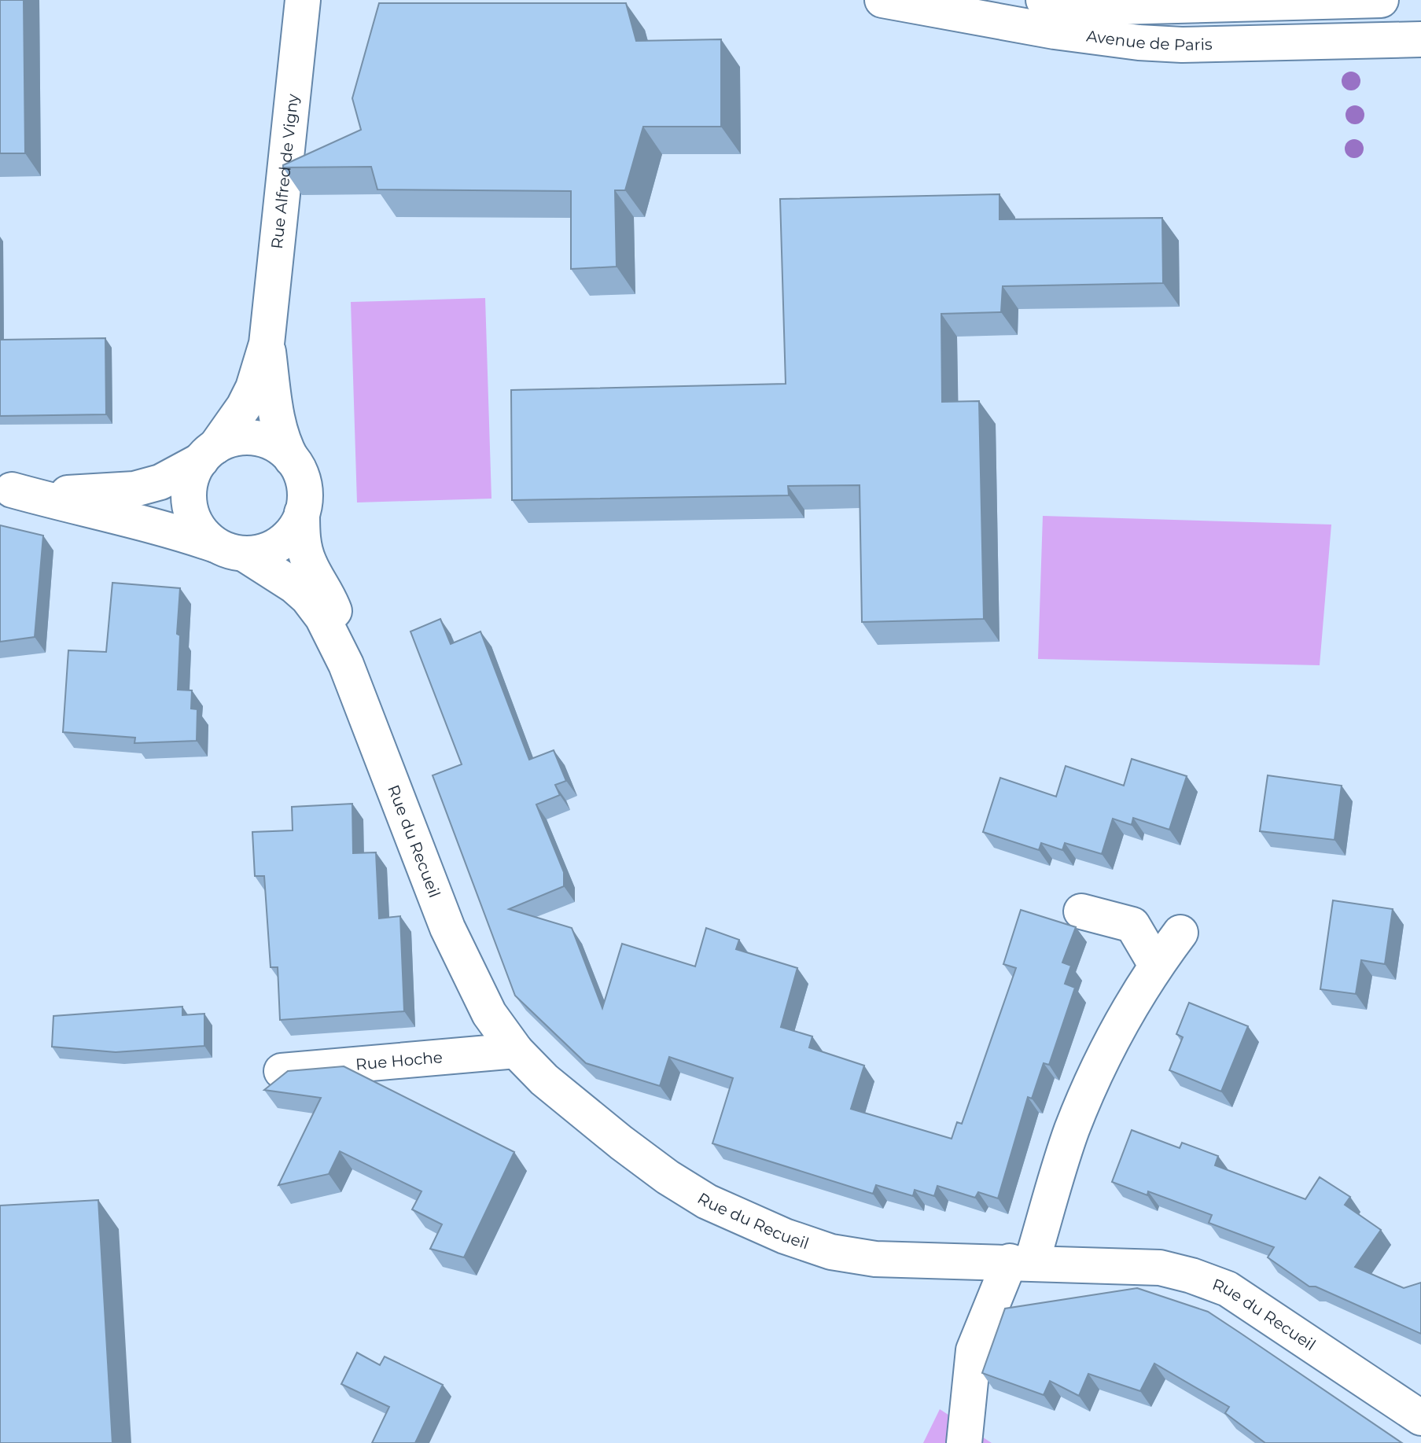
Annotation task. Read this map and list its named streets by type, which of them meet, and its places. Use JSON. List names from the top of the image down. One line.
{"streets":{"street":["Avenue de Paris","Rue Alfred de Vigny","Rue du Recueil","Rue Hoche"]},"crossings":[["Rue Alfred de Vigny","Rue du Recueil"],["Rue du Recueil","Rue Hoche"]]}
